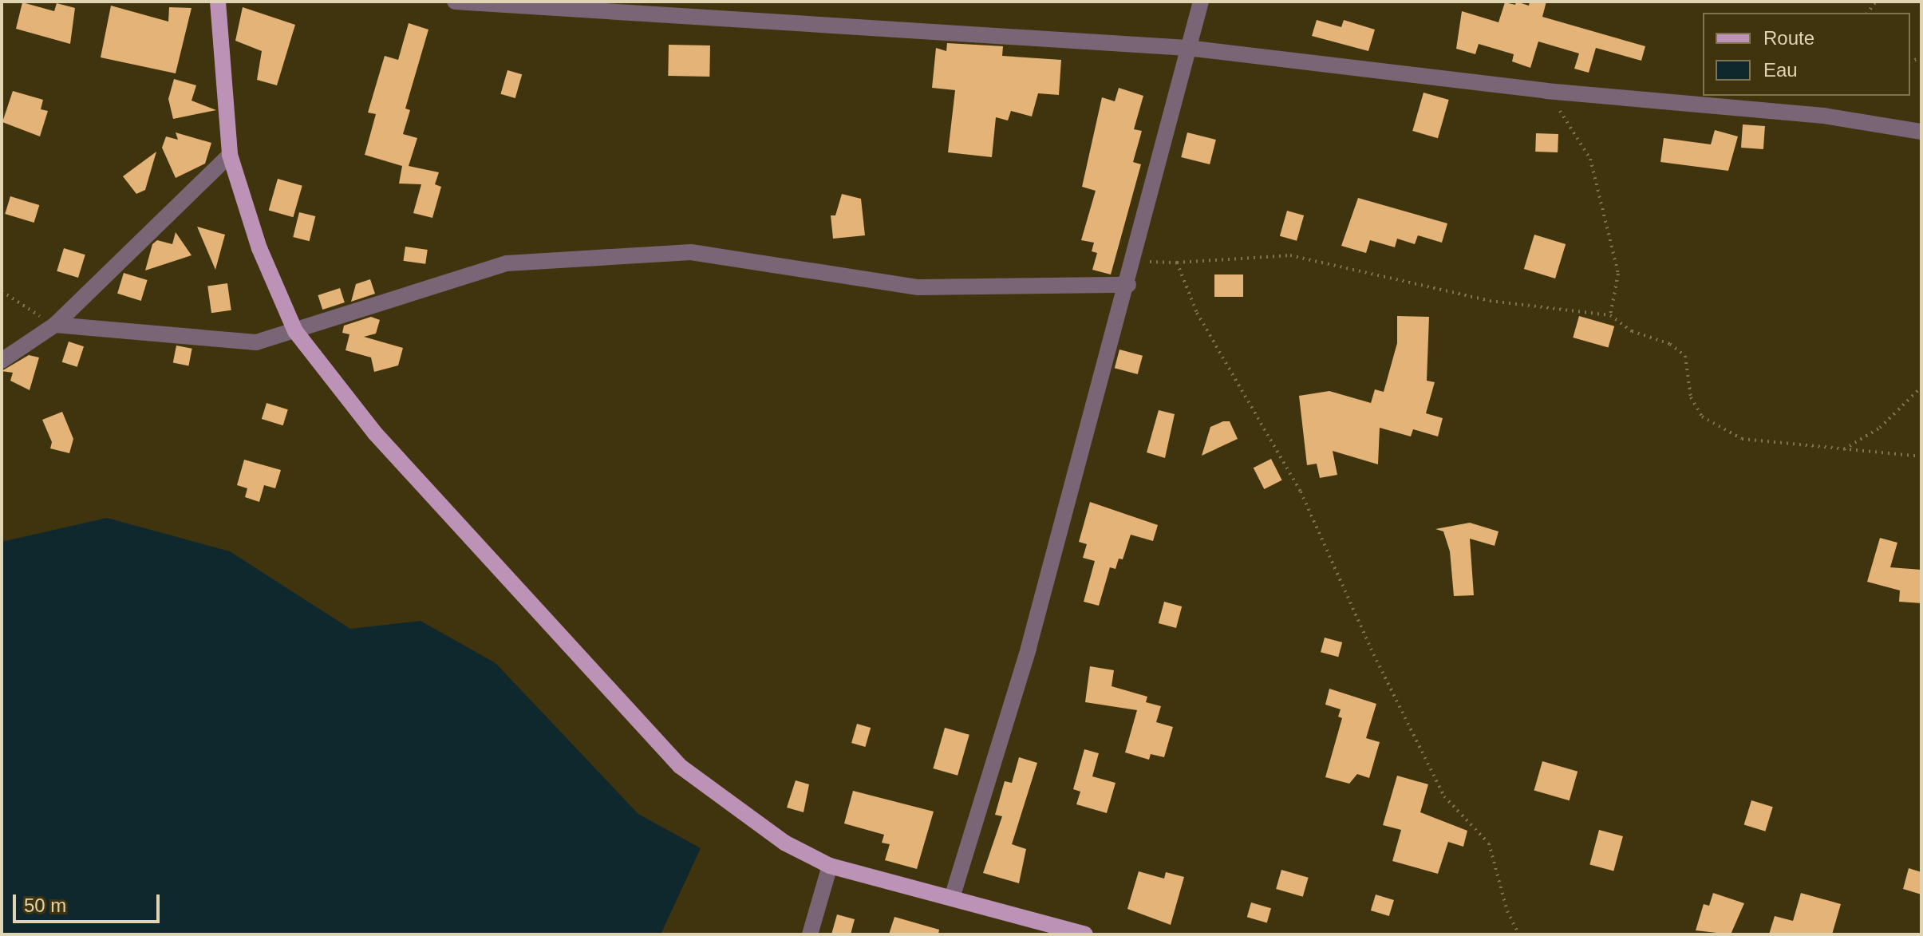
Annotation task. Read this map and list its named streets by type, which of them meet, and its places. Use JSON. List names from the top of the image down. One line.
{"legend":["Route","Eau"],"scale_bar":"50 m"}
